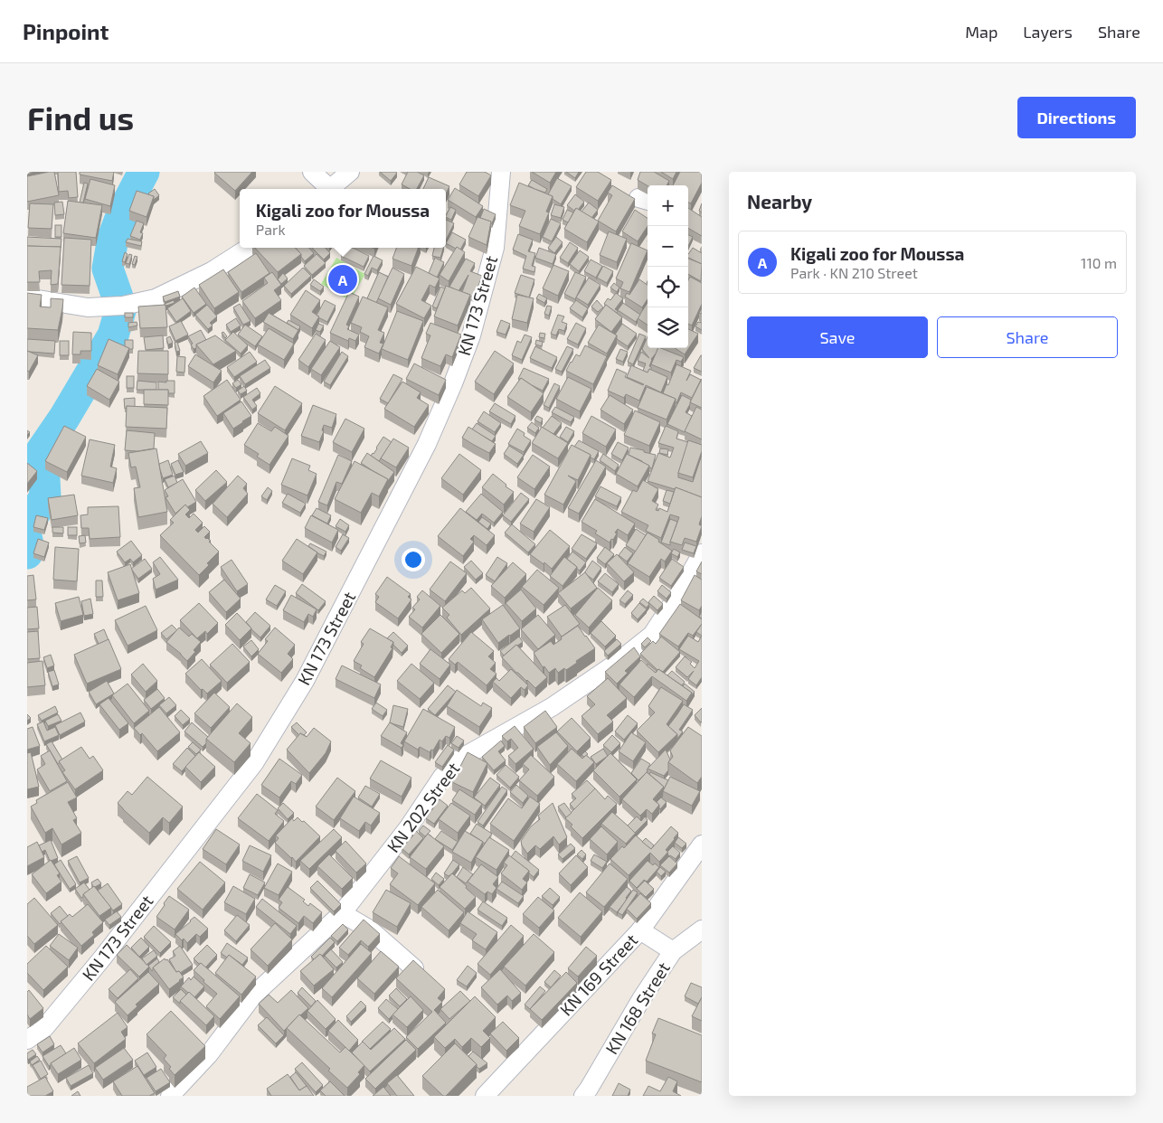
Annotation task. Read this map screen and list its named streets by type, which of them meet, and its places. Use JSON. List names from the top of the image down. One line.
{"streets":{"street":["KN 173 Street","KN 202 Street","KN 169 Street","KN 168 Street"]},"page":{"header":"Pinpoint","nav":["Map","Layers","Share"],"buttons":["Directions",["Save","Share"]],"title":"Find us","heading":"Nearby","map_buttons":["+","−"],"popup":["Kigali zoo for Moussa","Park"],"list":[{"mark":"A","name":"Kigali zoo for Moussa","note":"Park · KN 210 Street","value":"110 m"}],"pins":"A"}}
